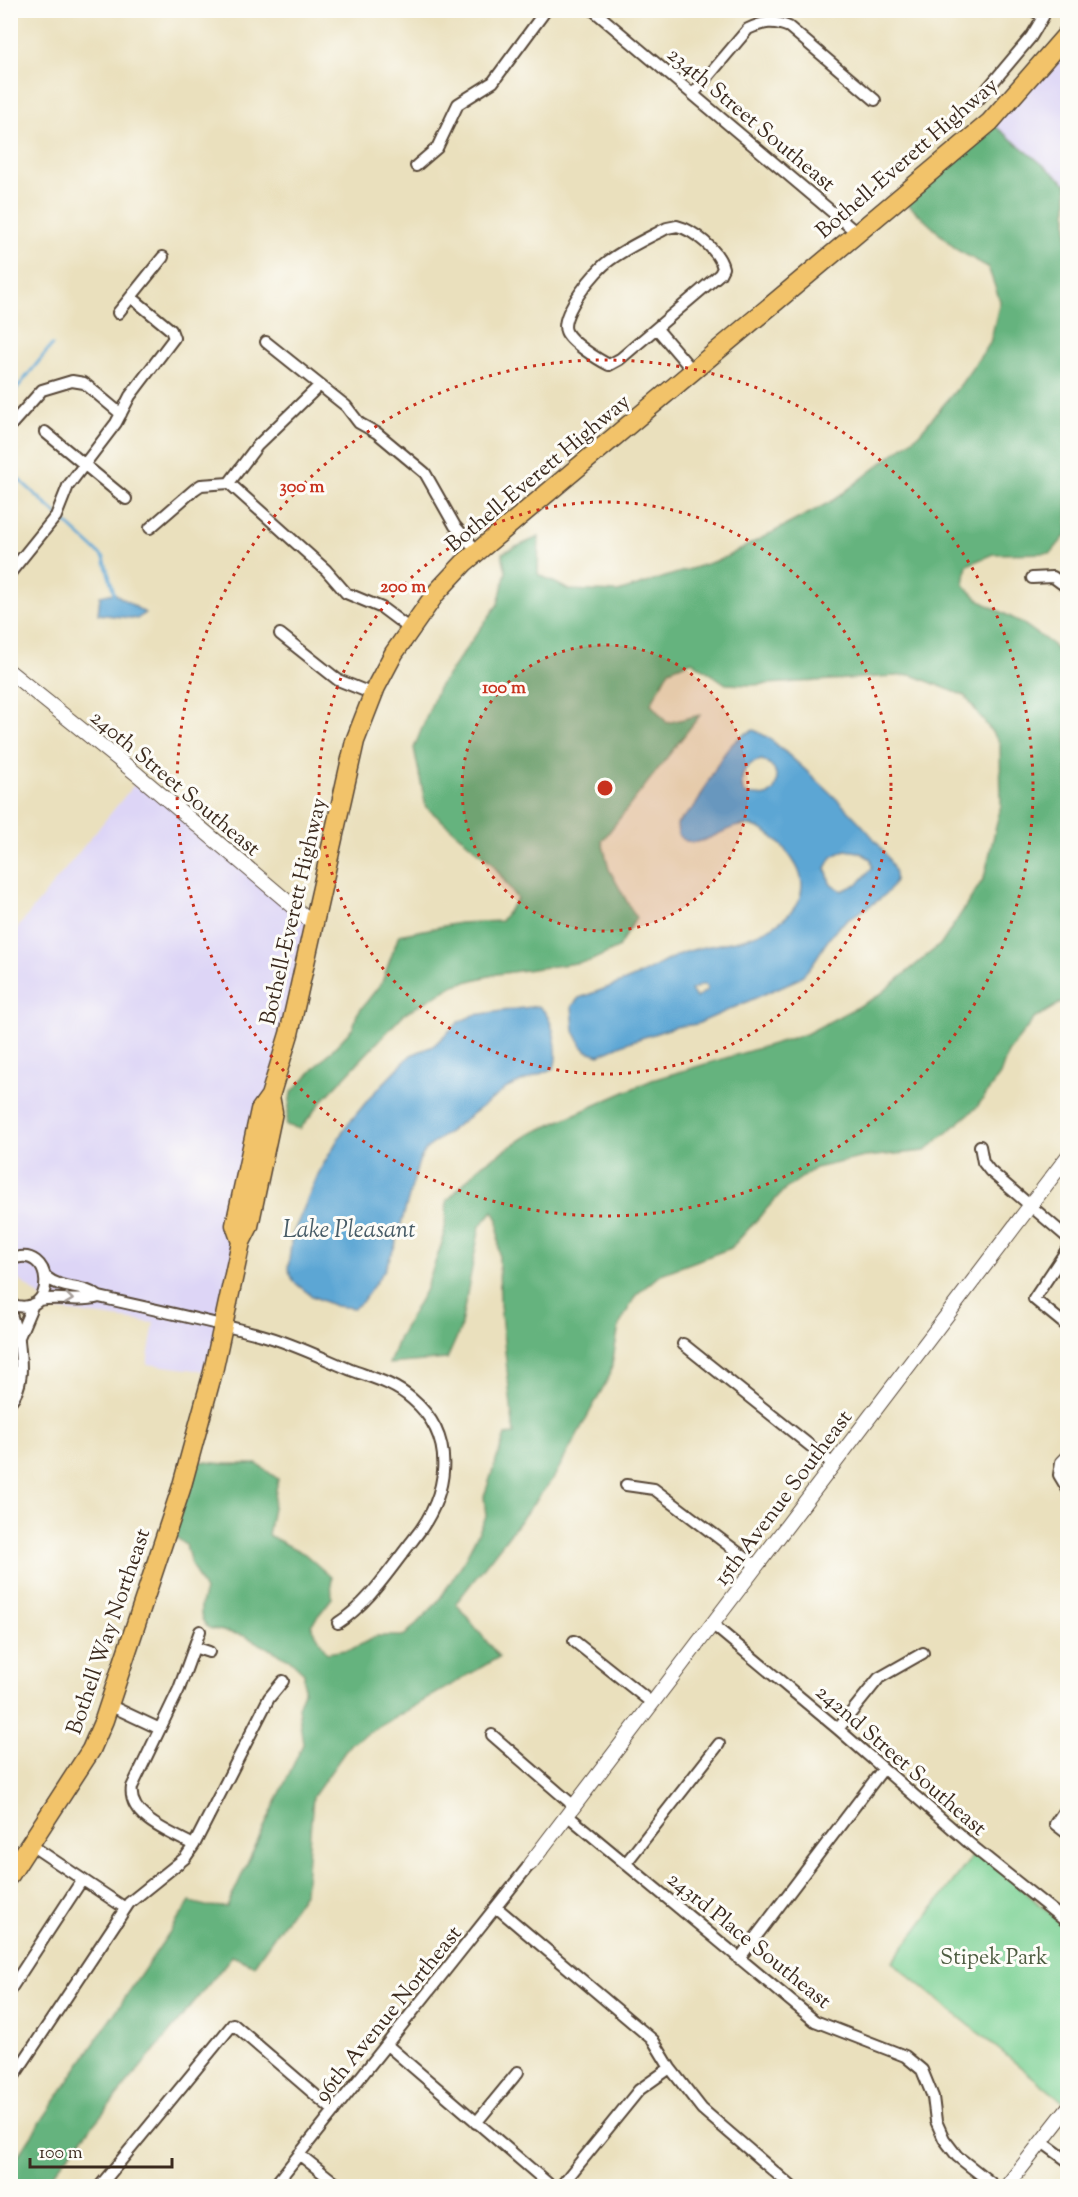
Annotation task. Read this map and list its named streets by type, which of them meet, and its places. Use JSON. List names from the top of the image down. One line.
{"streets":{"main road":["Bothell-Everett Highway","Bothell Way Northeast"],"street":["234th Street Southeast","240th Street Southeast","15th Avenue Southeast","242nd Street Southeast","243rd Place Southeast","96th Avenue Northeast"]},"crossings":[["234th Street Southeast","Bothell-Everett Highway"],["Bothell-Everett Highway","240th Street Southeast"],["Bothell-Everett Highway","Bothell Way Northeast"],["15th Avenue Southeast","242nd Street Southeast"],["15th Avenue Southeast","243rd Place Southeast"],["15th Avenue Southeast","96th Avenue Northeast"]],"water":["Lake Pleasant"],"parks":["Stipek Park"],"scale_bar":"100 m","rings":["300 m","200 m","100 m"]}
